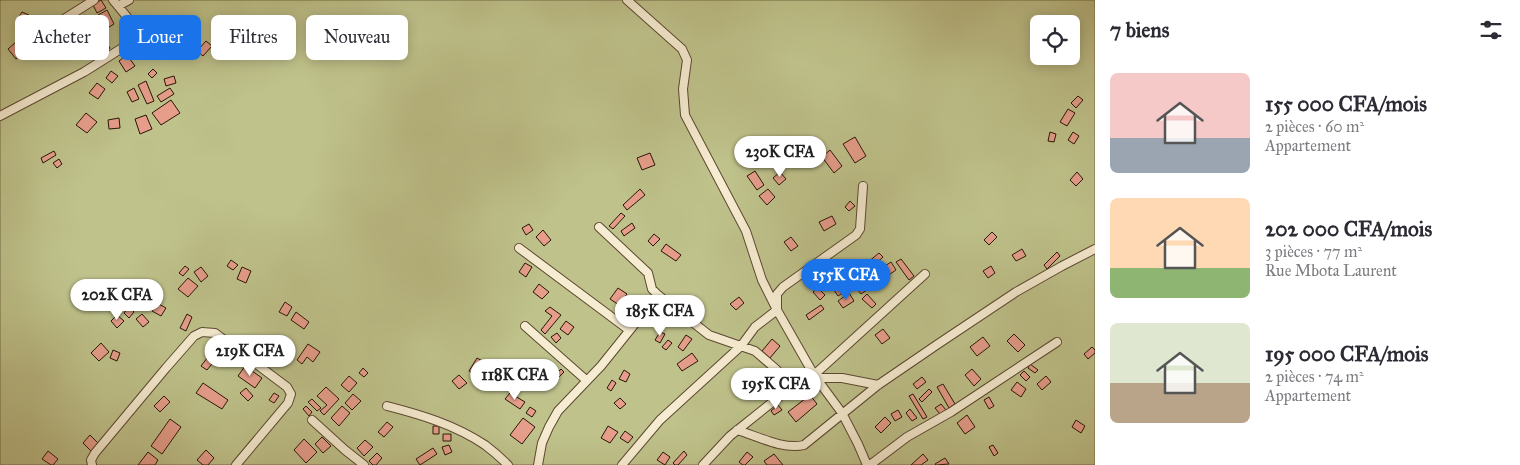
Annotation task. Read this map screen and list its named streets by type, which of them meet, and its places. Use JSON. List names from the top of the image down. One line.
{"page":{"heading":"7 biens","chip":["Acheter","Louer","Filtres","Nouveau"],"list":[{"name":"155 000 CFA/mois","note":"2 pièces · 60 m² · Appartement"},{"name":"202 000 CFA/mois","note":"3 pièces · 77 m² · Rue Mbota Laurent"},{"name":"195 000 CFA/mois","note":"2 pièces · 74 m² · Appartement"}],"price":["230K CFA","155K CFA","202K CFA","185K CFA","219K CFA","118K CFA","195K CFA"]}}
